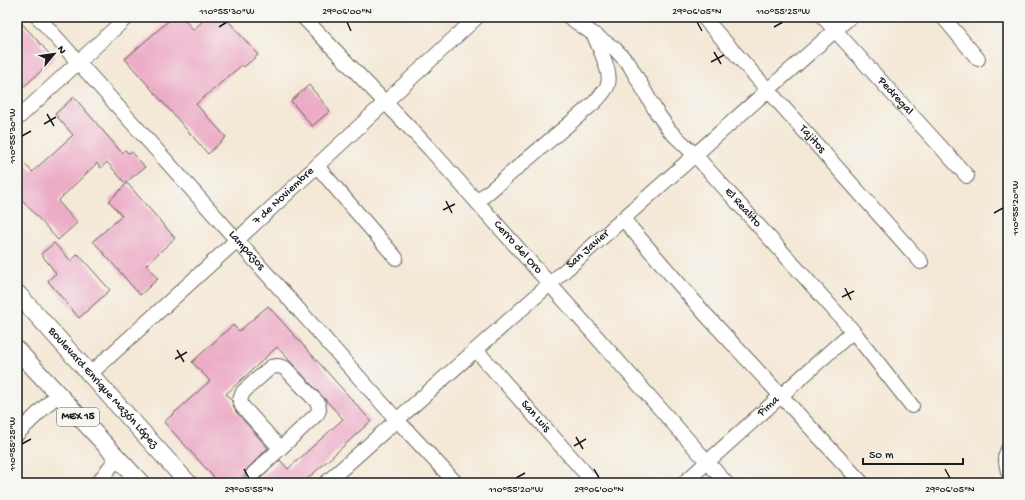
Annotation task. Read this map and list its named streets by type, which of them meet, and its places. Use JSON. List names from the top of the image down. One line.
{"streets":{"main road":["Boulevard Enrique Mazón López","MEX 15"],"street":["Pedregal","Tajitos","7 de Noviembre","El Realito","Cerro del Oro","San Javier","Lampazos","Pima","San Luis"]},"crossings":[["Pedregal","San Javier"],["Tajitos","San Javier"],["7 de Noviembre","Cerro del Oro"],["7 de Noviembre","Lampazos"],["7 de Noviembre","Boulevard Enrique Mazón López"],["El Realito","San Javier"],["El Realito","Pima"],["Cerro del Oro","San Javier"],["Cerro del Oro","Pima"],["San Javier","Lampazos"],["San Javier","San Luis"]],"scale_bar":"50 m","north":"top right","coordinates":["110°55'30\"W","29°06'00\"N","29°06'05\"N","110°55'25\"W","110°55'20\"W","29°05'55\"N"]}
